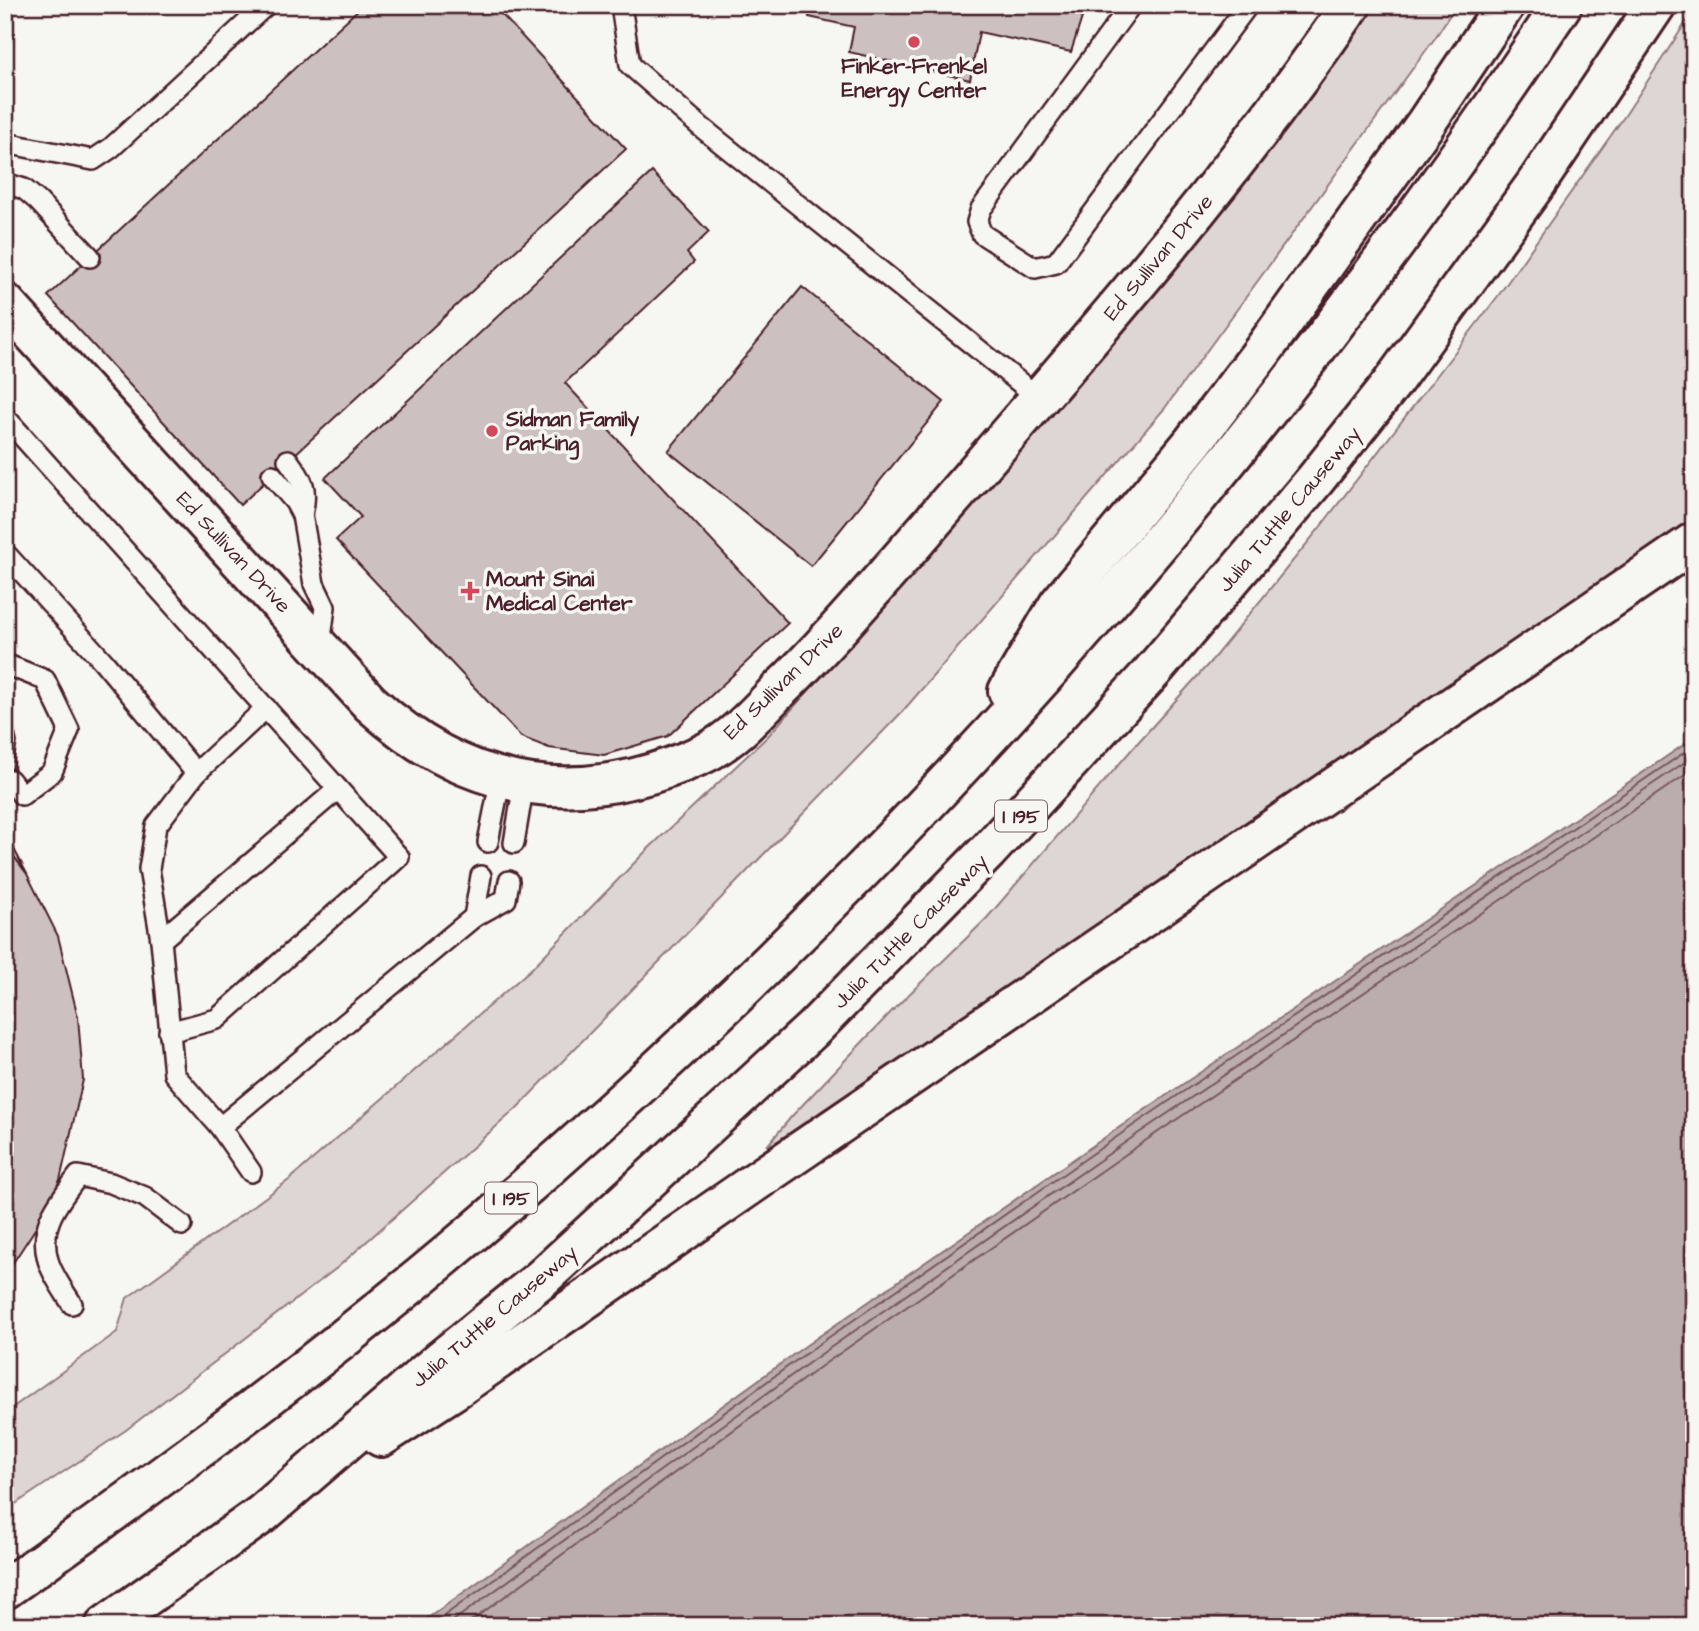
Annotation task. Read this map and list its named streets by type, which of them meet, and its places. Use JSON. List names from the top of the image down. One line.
{"streets":{"main road":["Ed Sullivan Drive","Julia Tuttle Causeway","I 195"]},"places":{"other":["Finker-Frenkel Energy Center","Sidman Family Parking"],"health":["Mount Sinai Medical Center"]}}
